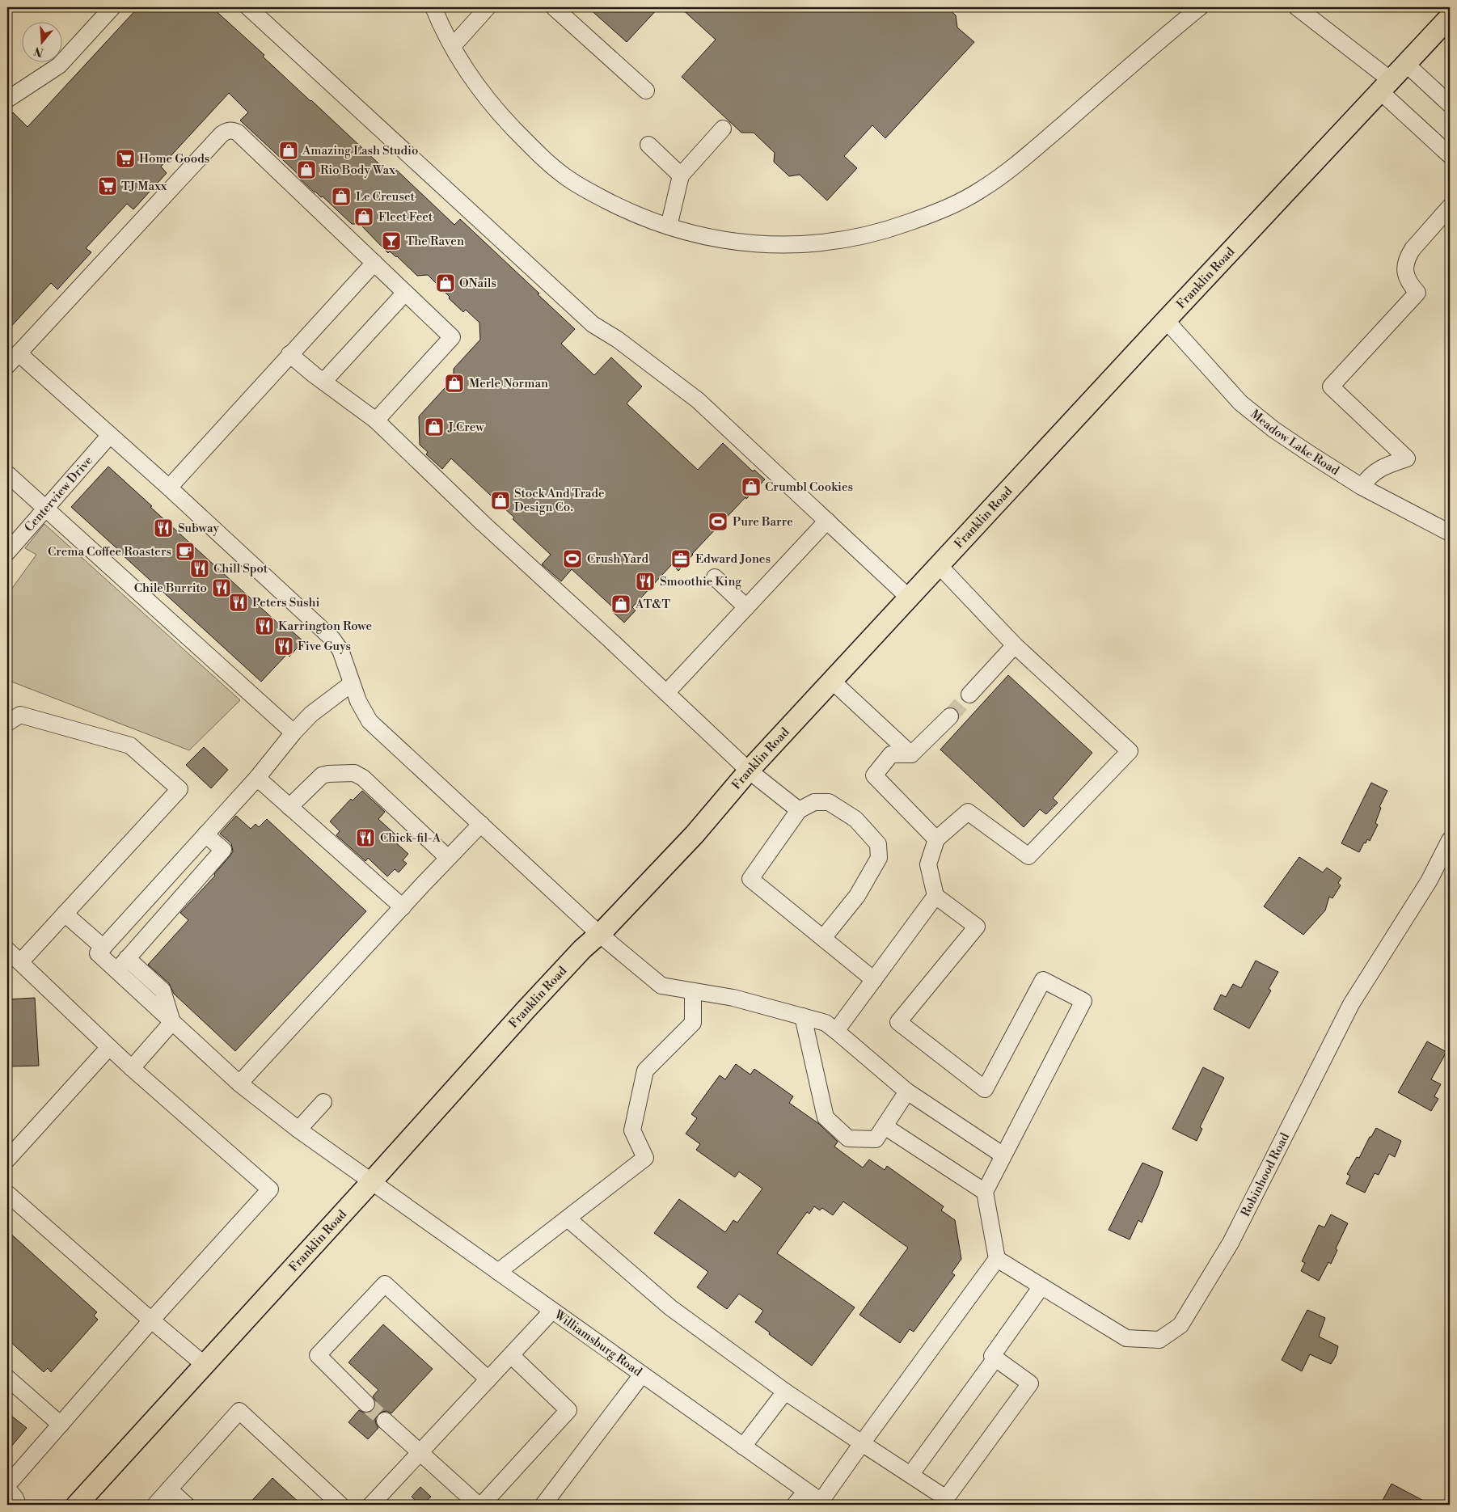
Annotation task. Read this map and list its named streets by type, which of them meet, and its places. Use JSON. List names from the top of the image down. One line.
{"streets":{"main road":["Franklin Road"],"street":["Meadow Lake Road","Centerview Drive","Robinhood Road","Williamsburg Road"]},"crossings":[["Franklin Road","Meadow Lake Road"],["Franklin Road","Williamsburg Road"]],"places":{"shop":["Amazing Lash Studio","Rio Body Wax","Le Creuset","Fleet Feet","ONails","Merle Norman","J.Crew","Crumbl Cookies","Stock And Trade Design Co.","AT&T"],"supermarket":["Home Goods","TJ Maxx"],"bar":["The Raven"],"sports":["Pure Barre","Crush Yard"],"restaurant":["Subway","Chill Spot","Smoothie King","Chile Burrito","Peters Sushi","Karrington Rowe","Five Guys","Chick-fil-A"],"cafe":["Crema Coffee Roasters"],"office":["Edward Jones"]},"north":"bottom"}
